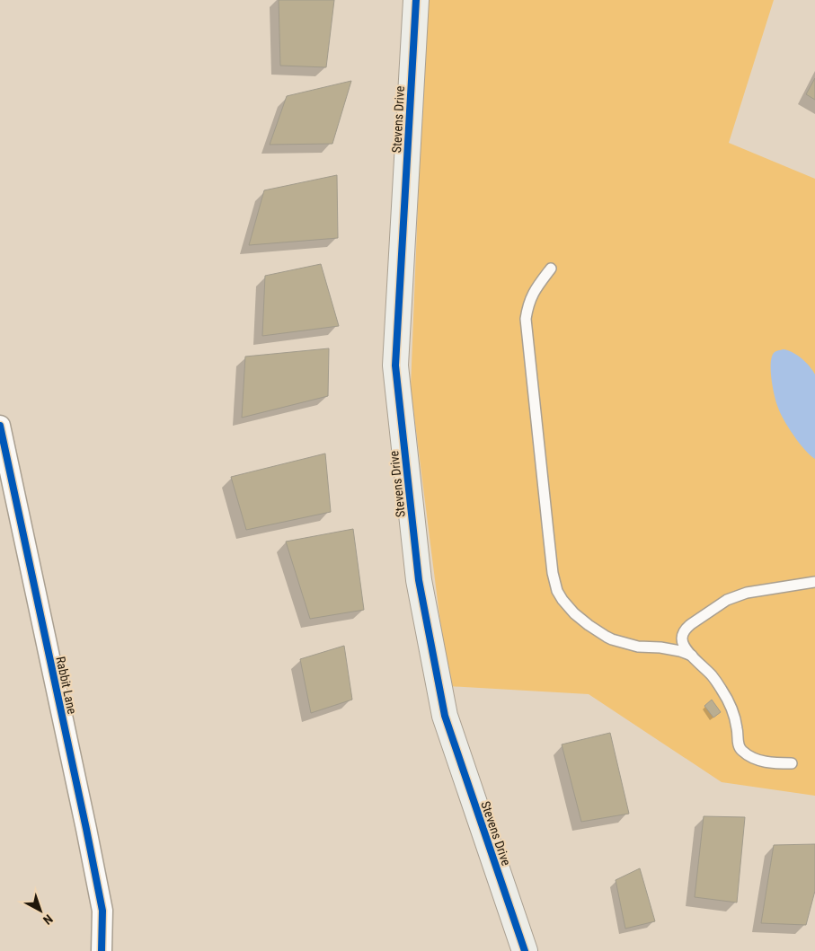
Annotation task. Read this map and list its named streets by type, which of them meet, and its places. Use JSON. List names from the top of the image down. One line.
{"streets":{"street":["Stevens Drive","Rabbit Lane"]},"north":"bottom right"}
